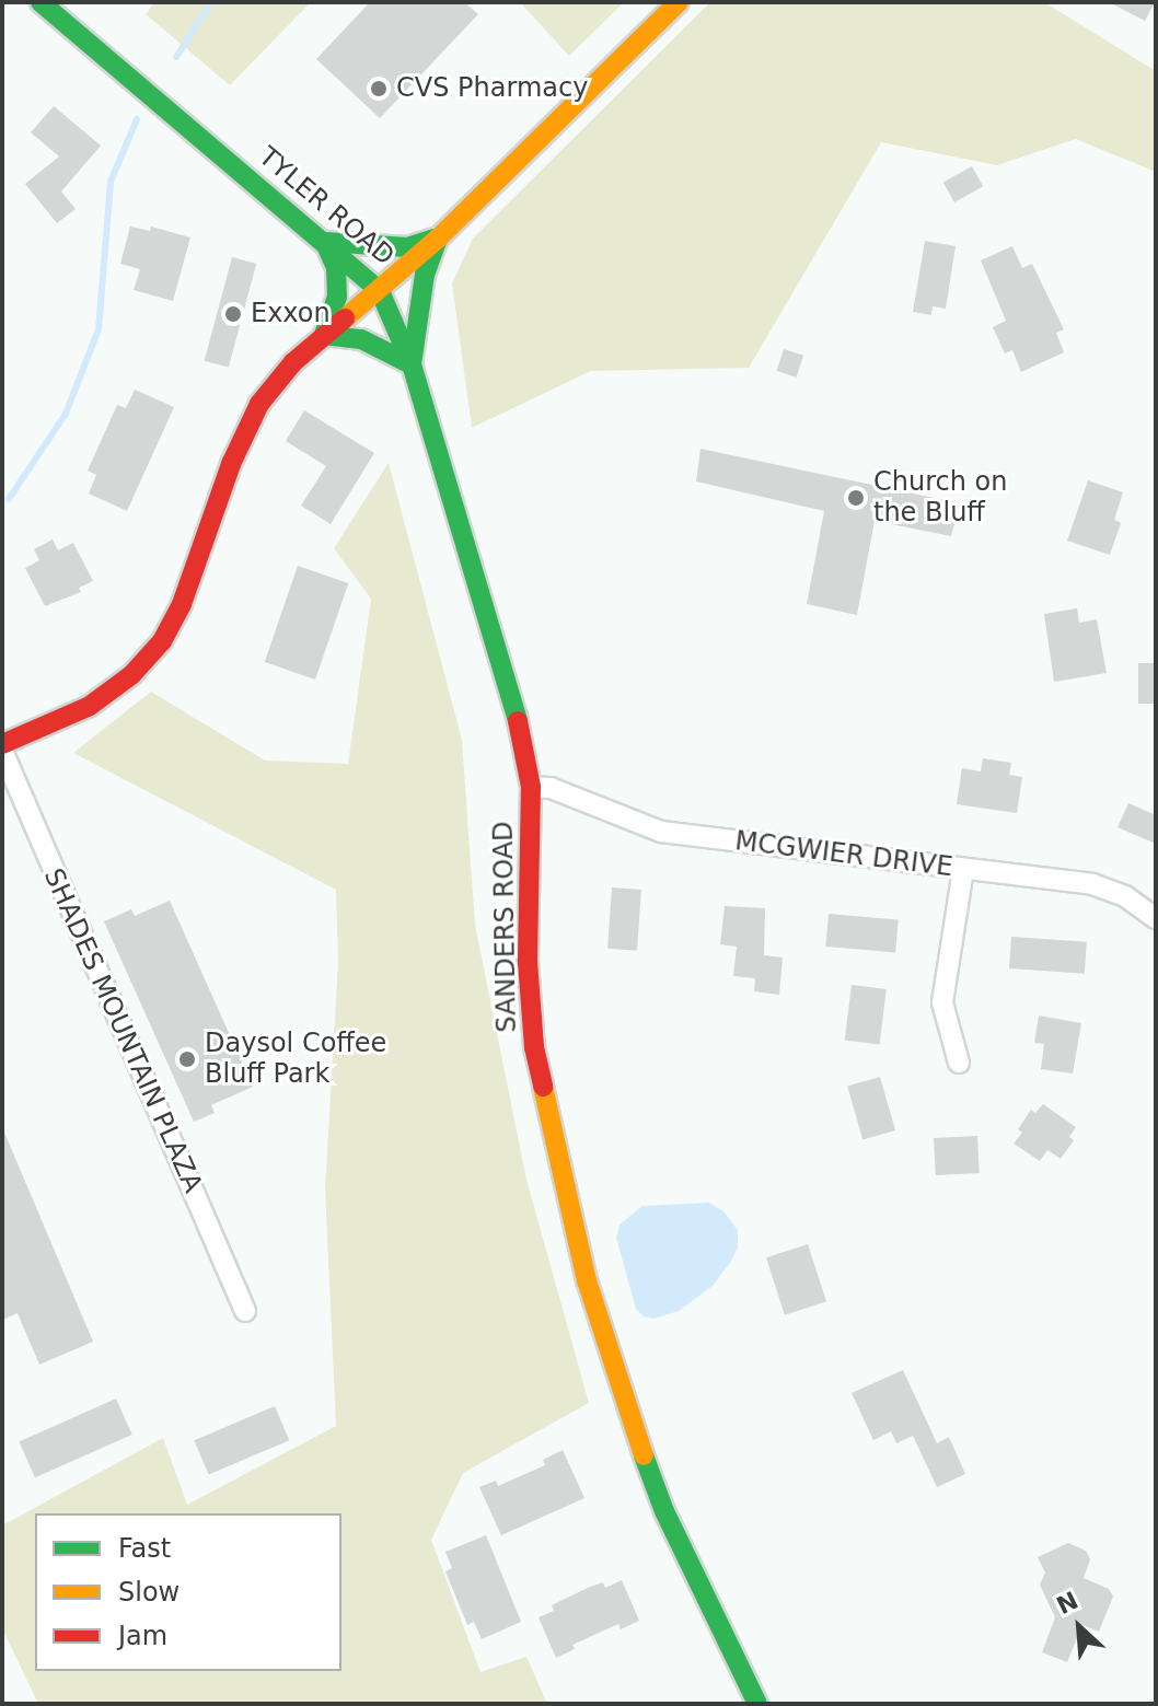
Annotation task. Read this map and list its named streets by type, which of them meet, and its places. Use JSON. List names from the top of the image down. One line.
{"streets":{"street":["TYLER ROAD","MCGWIER DRIVE","SANDERS ROAD","SHADES MOUNTAIN PLAZA"]},"crossings":[["TYLER ROAD","SANDERS ROAD"],["MCGWIER DRIVE","SANDERS ROAD"]],"places":["CVS Pharmacy","Exxon","Church on the Bluff","Daysol Coffee Bluff Park"],"legend":["Fast","Slow","Jam"],"north":"top left"}
